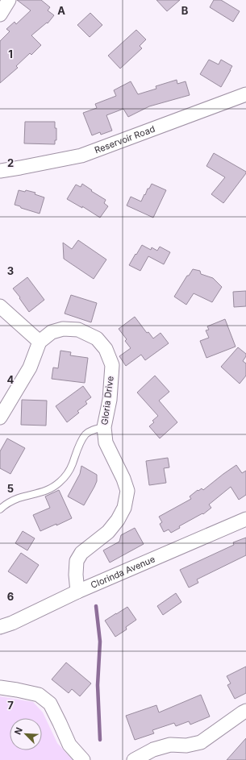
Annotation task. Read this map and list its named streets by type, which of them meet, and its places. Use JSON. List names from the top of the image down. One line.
{"streets":{"street":["Reservoir Road","Gloria Drive","Clorinda Avenue"]},"crossings":[["Gloria Drive","Clorinda Avenue"]],"north":"top left","grid":{"columns":["A","B"],"rows":["1","2","3","4","5","6","7"]}}
